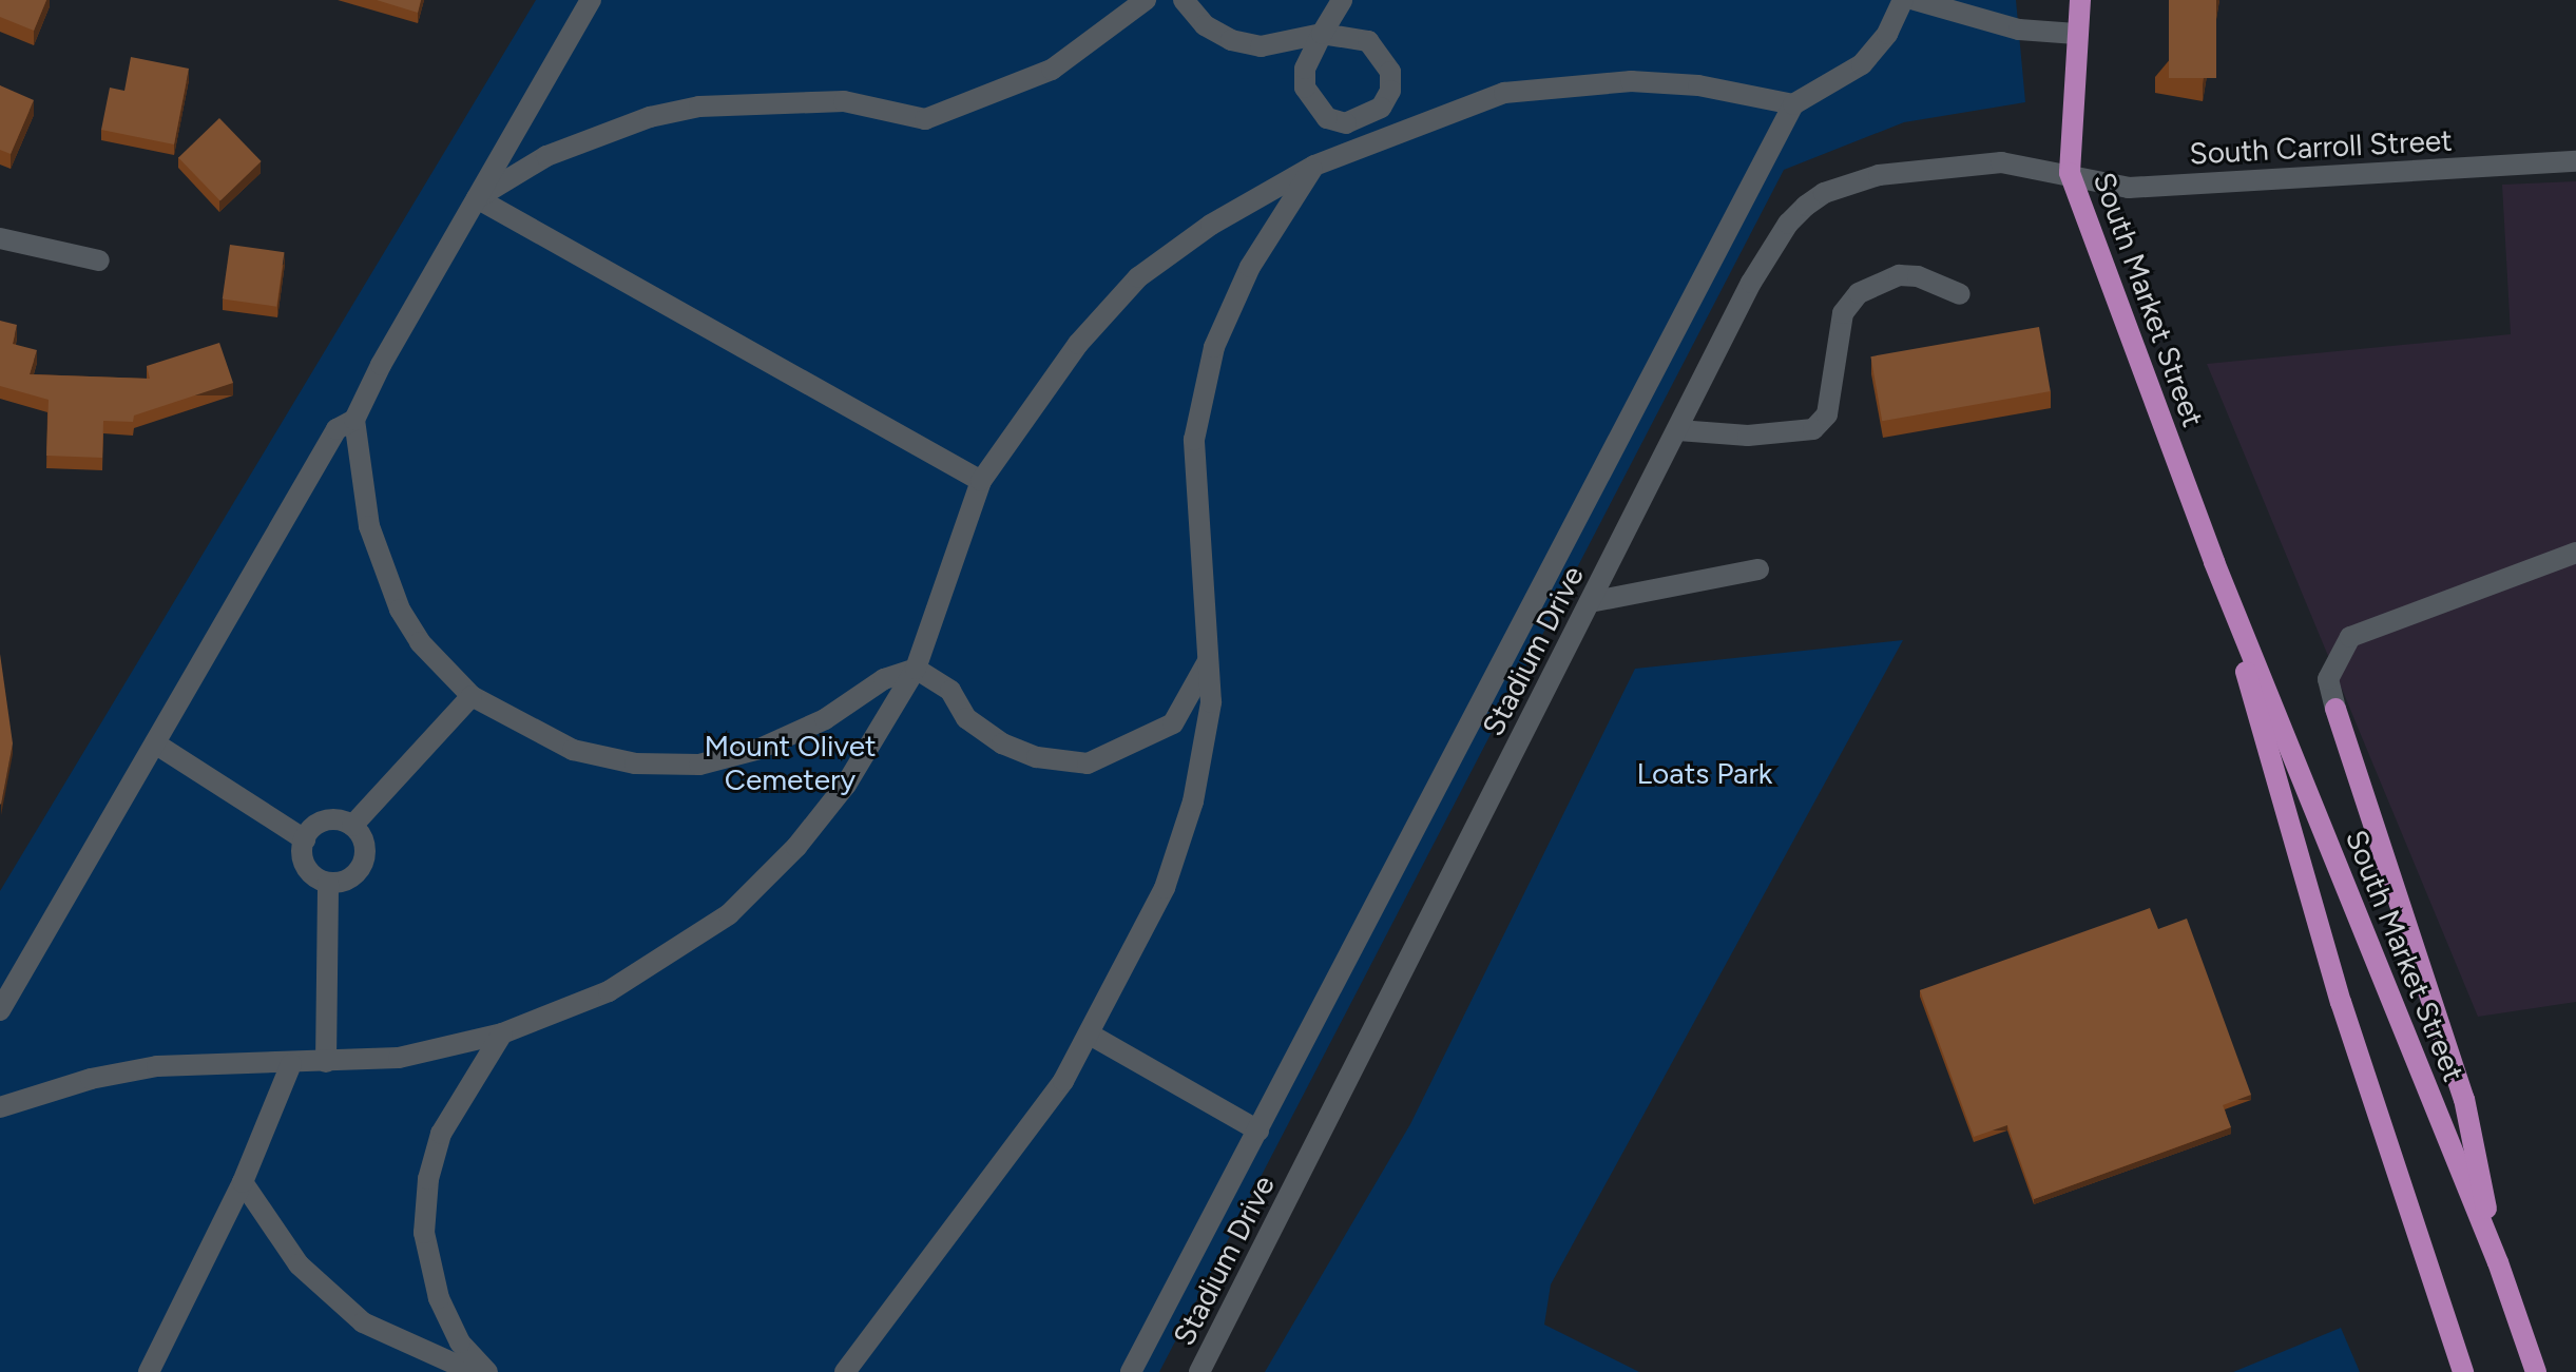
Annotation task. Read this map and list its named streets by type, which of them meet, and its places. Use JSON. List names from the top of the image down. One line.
{"streets":{"main road":["South Market Street"],"street":["South Carroll Street","Stadium Drive"]},"crossings":[["South Carroll Street","South Market Street"],["South Carroll Street","Stadium Drive"],["South Market Street","Stadium Drive"]],"parks":["Mount Olivet Cemetery","Loats Park"]}
